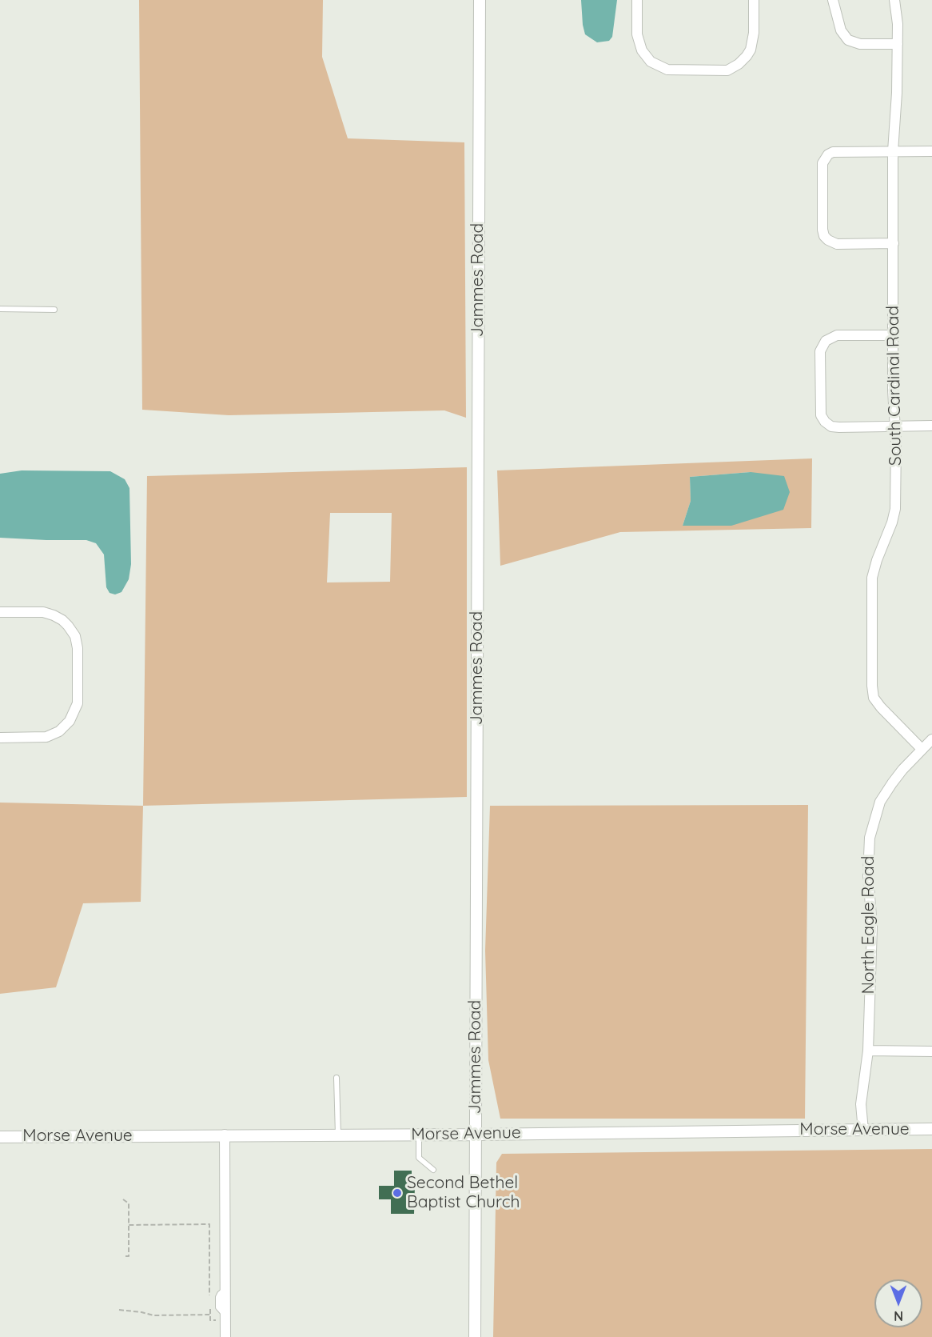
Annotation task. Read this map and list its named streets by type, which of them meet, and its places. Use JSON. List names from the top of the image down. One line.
{"streets":{"street":["Jammes Road","South Cardinal Road","North Eagle Road","Morse Avenue"]},"crossings":[["Jammes Road","Morse Avenue"],["South Cardinal Road","North Eagle Road"],["North Eagle Road","Morse Avenue"]],"places":["Second Bethel Baptist Church"],"north":"bottom"}
